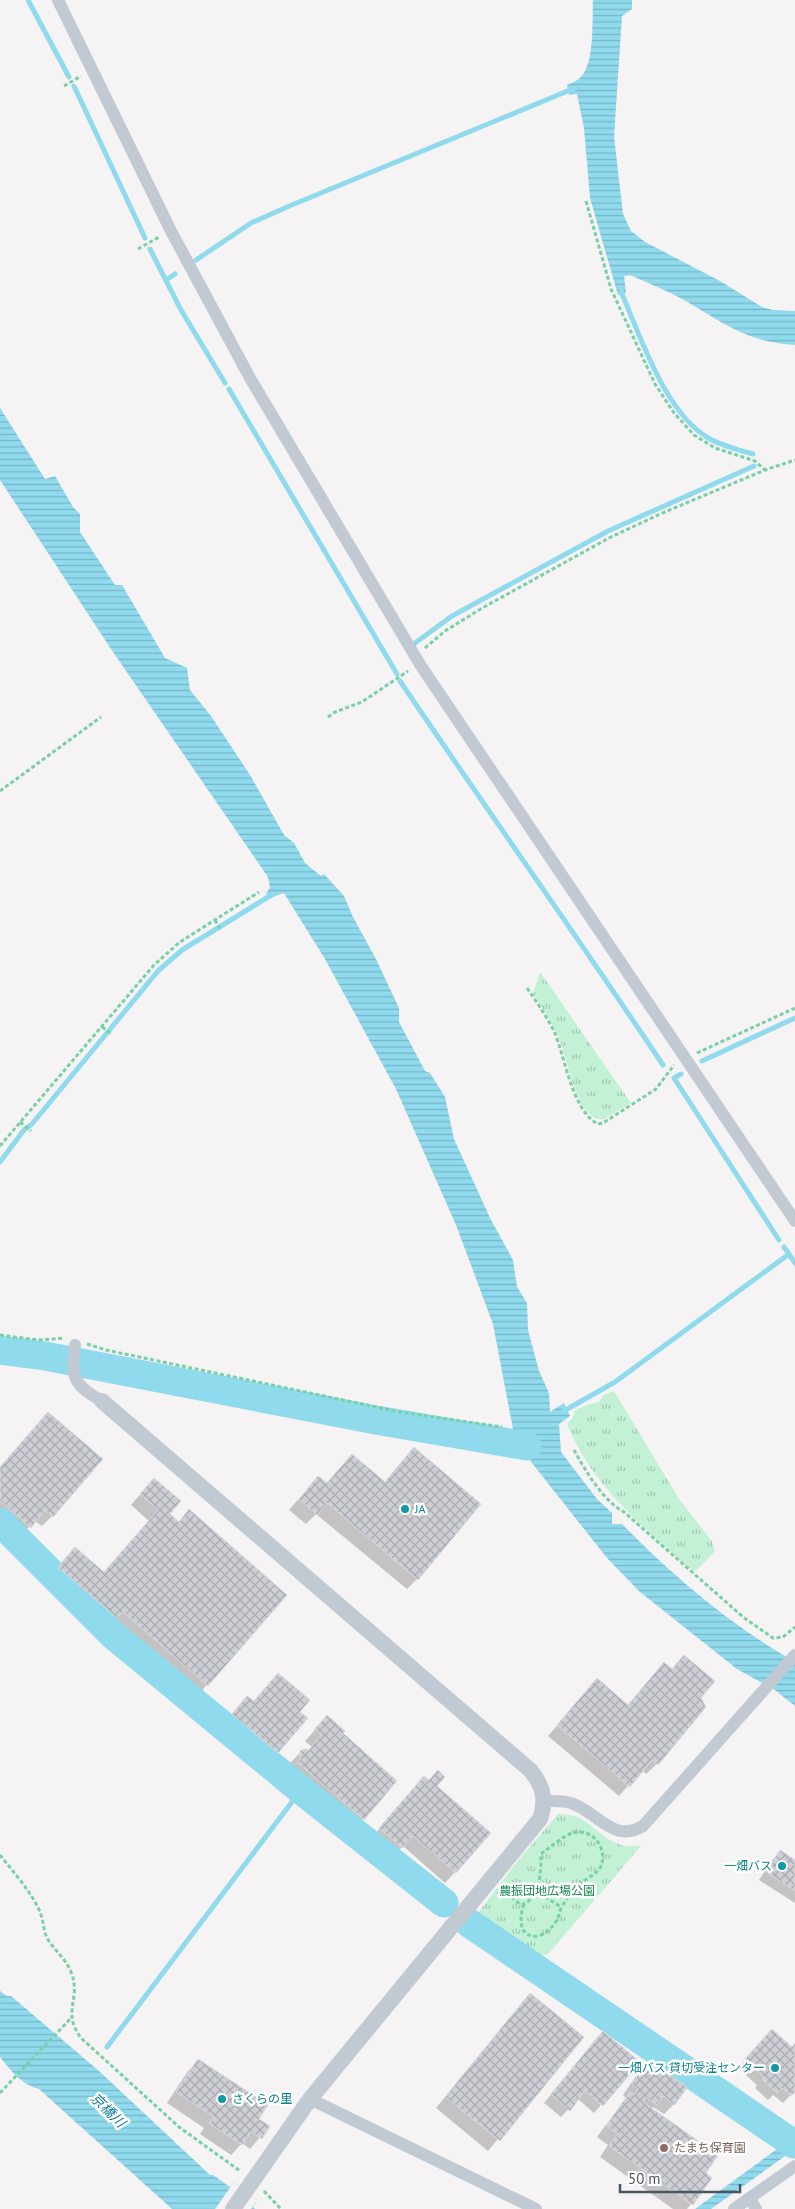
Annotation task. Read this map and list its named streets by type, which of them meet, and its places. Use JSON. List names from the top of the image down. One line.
{"water":["京橋川"],"parks":["農振団地広場公園"],"places":["JA","一畑バス","一畑バス 貸切受注センター","さくらの里","たまち保育園"],"scale_bar":"50 m"}
